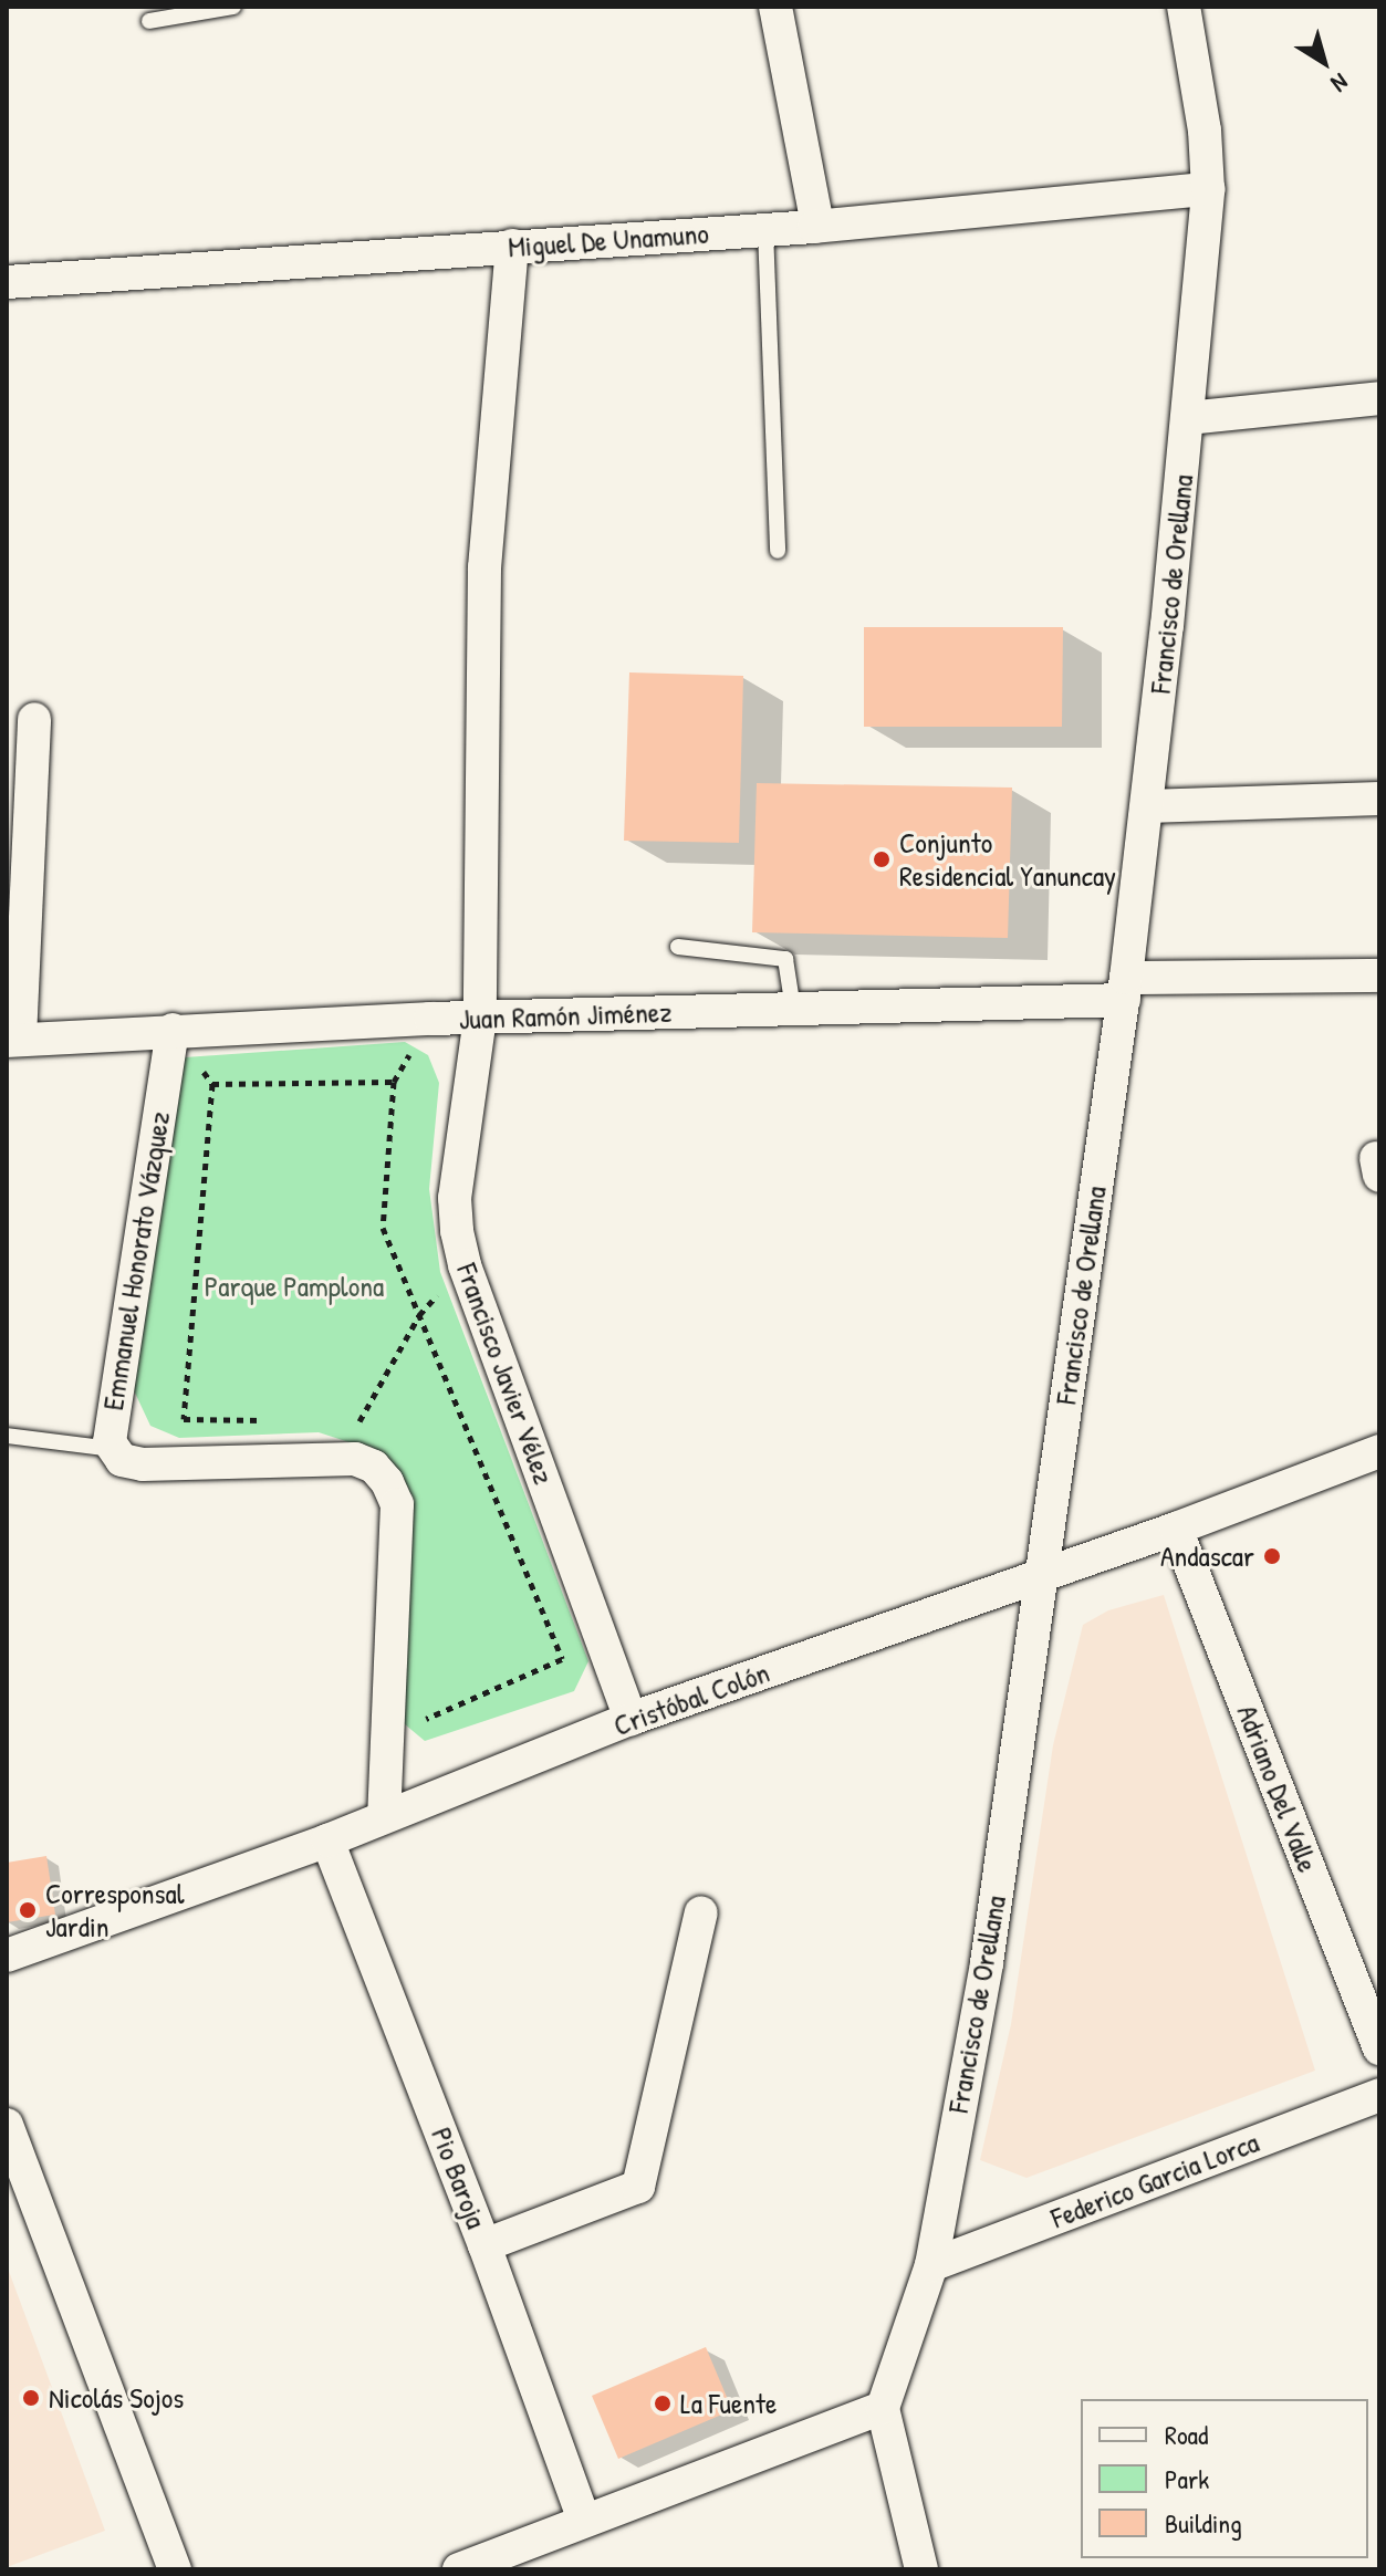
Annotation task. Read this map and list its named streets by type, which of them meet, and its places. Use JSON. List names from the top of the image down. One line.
{"streets":{"street":["Miguel De Unamuno","Francisco de Orellana","Juan Ramón Jiménez","Emmanuel Honorato Vázquez","Francisco Javier Vélez","Cristóbal Colón","Adriano Del Valle","Pio Baroja","Federico Garcia Lorca"]},"crossings":[["Miguel De Unamuno","Francisco de Orellana"],["Miguel De Unamuno","Francisco Javier Vélez"],["Francisco de Orellana","Juan Ramón Jiménez"],["Francisco de Orellana","Cristóbal Colón"],["Francisco de Orellana","Federico Garcia Lorca"],["Juan Ramón Jiménez","Emmanuel Honorato Vázquez"],["Juan Ramón Jiménez","Francisco Javier Vélez"],["Emmanuel Honorato Vázquez","Cristóbal Colón"],["Francisco Javier Vélez","Cristóbal Colón"],["Cristóbal Colón","Adriano Del Valle"],["Cristóbal Colón","Pio Baroja"]],"parks":["Parque Pamplona"],"places":["Conjunto Residencial Yanuncay","Andascar","Corresponsal Jardin","Nicolás Sojos","La Fuente"],"legend":["Road","Park","Building"],"north":"bottom right"}
